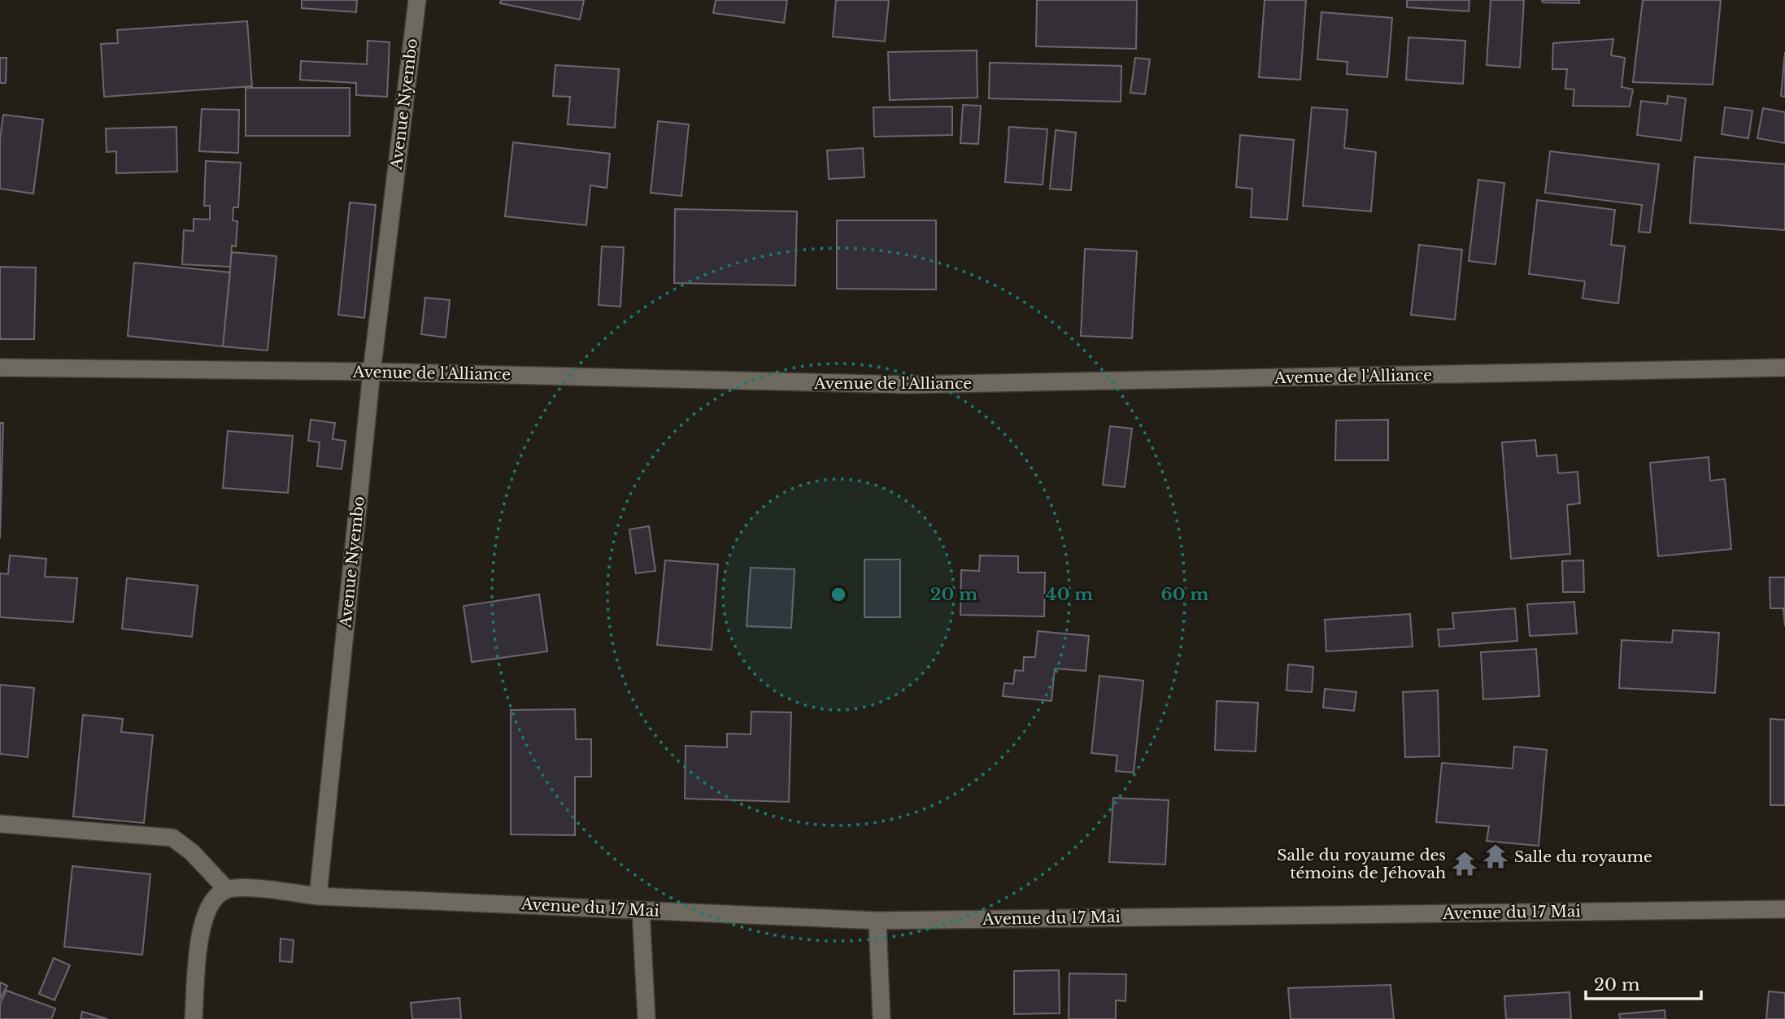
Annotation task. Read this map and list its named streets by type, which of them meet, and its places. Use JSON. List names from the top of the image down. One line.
{"streets":{"street":["Avenue Nyembo","Avenue de l'Alliance","Avenue du 17 Mai"]},"crossings":[["Avenue Nyembo","Avenue de l'Alliance"],["Avenue Nyembo","Avenue du 17 Mai"]],"places":{"temple":["Salle du royaume","Salle du royaume des témoins de Jéhovah"]},"scale_bar":"20 m","rings":["20 m","40 m","60 m"]}
